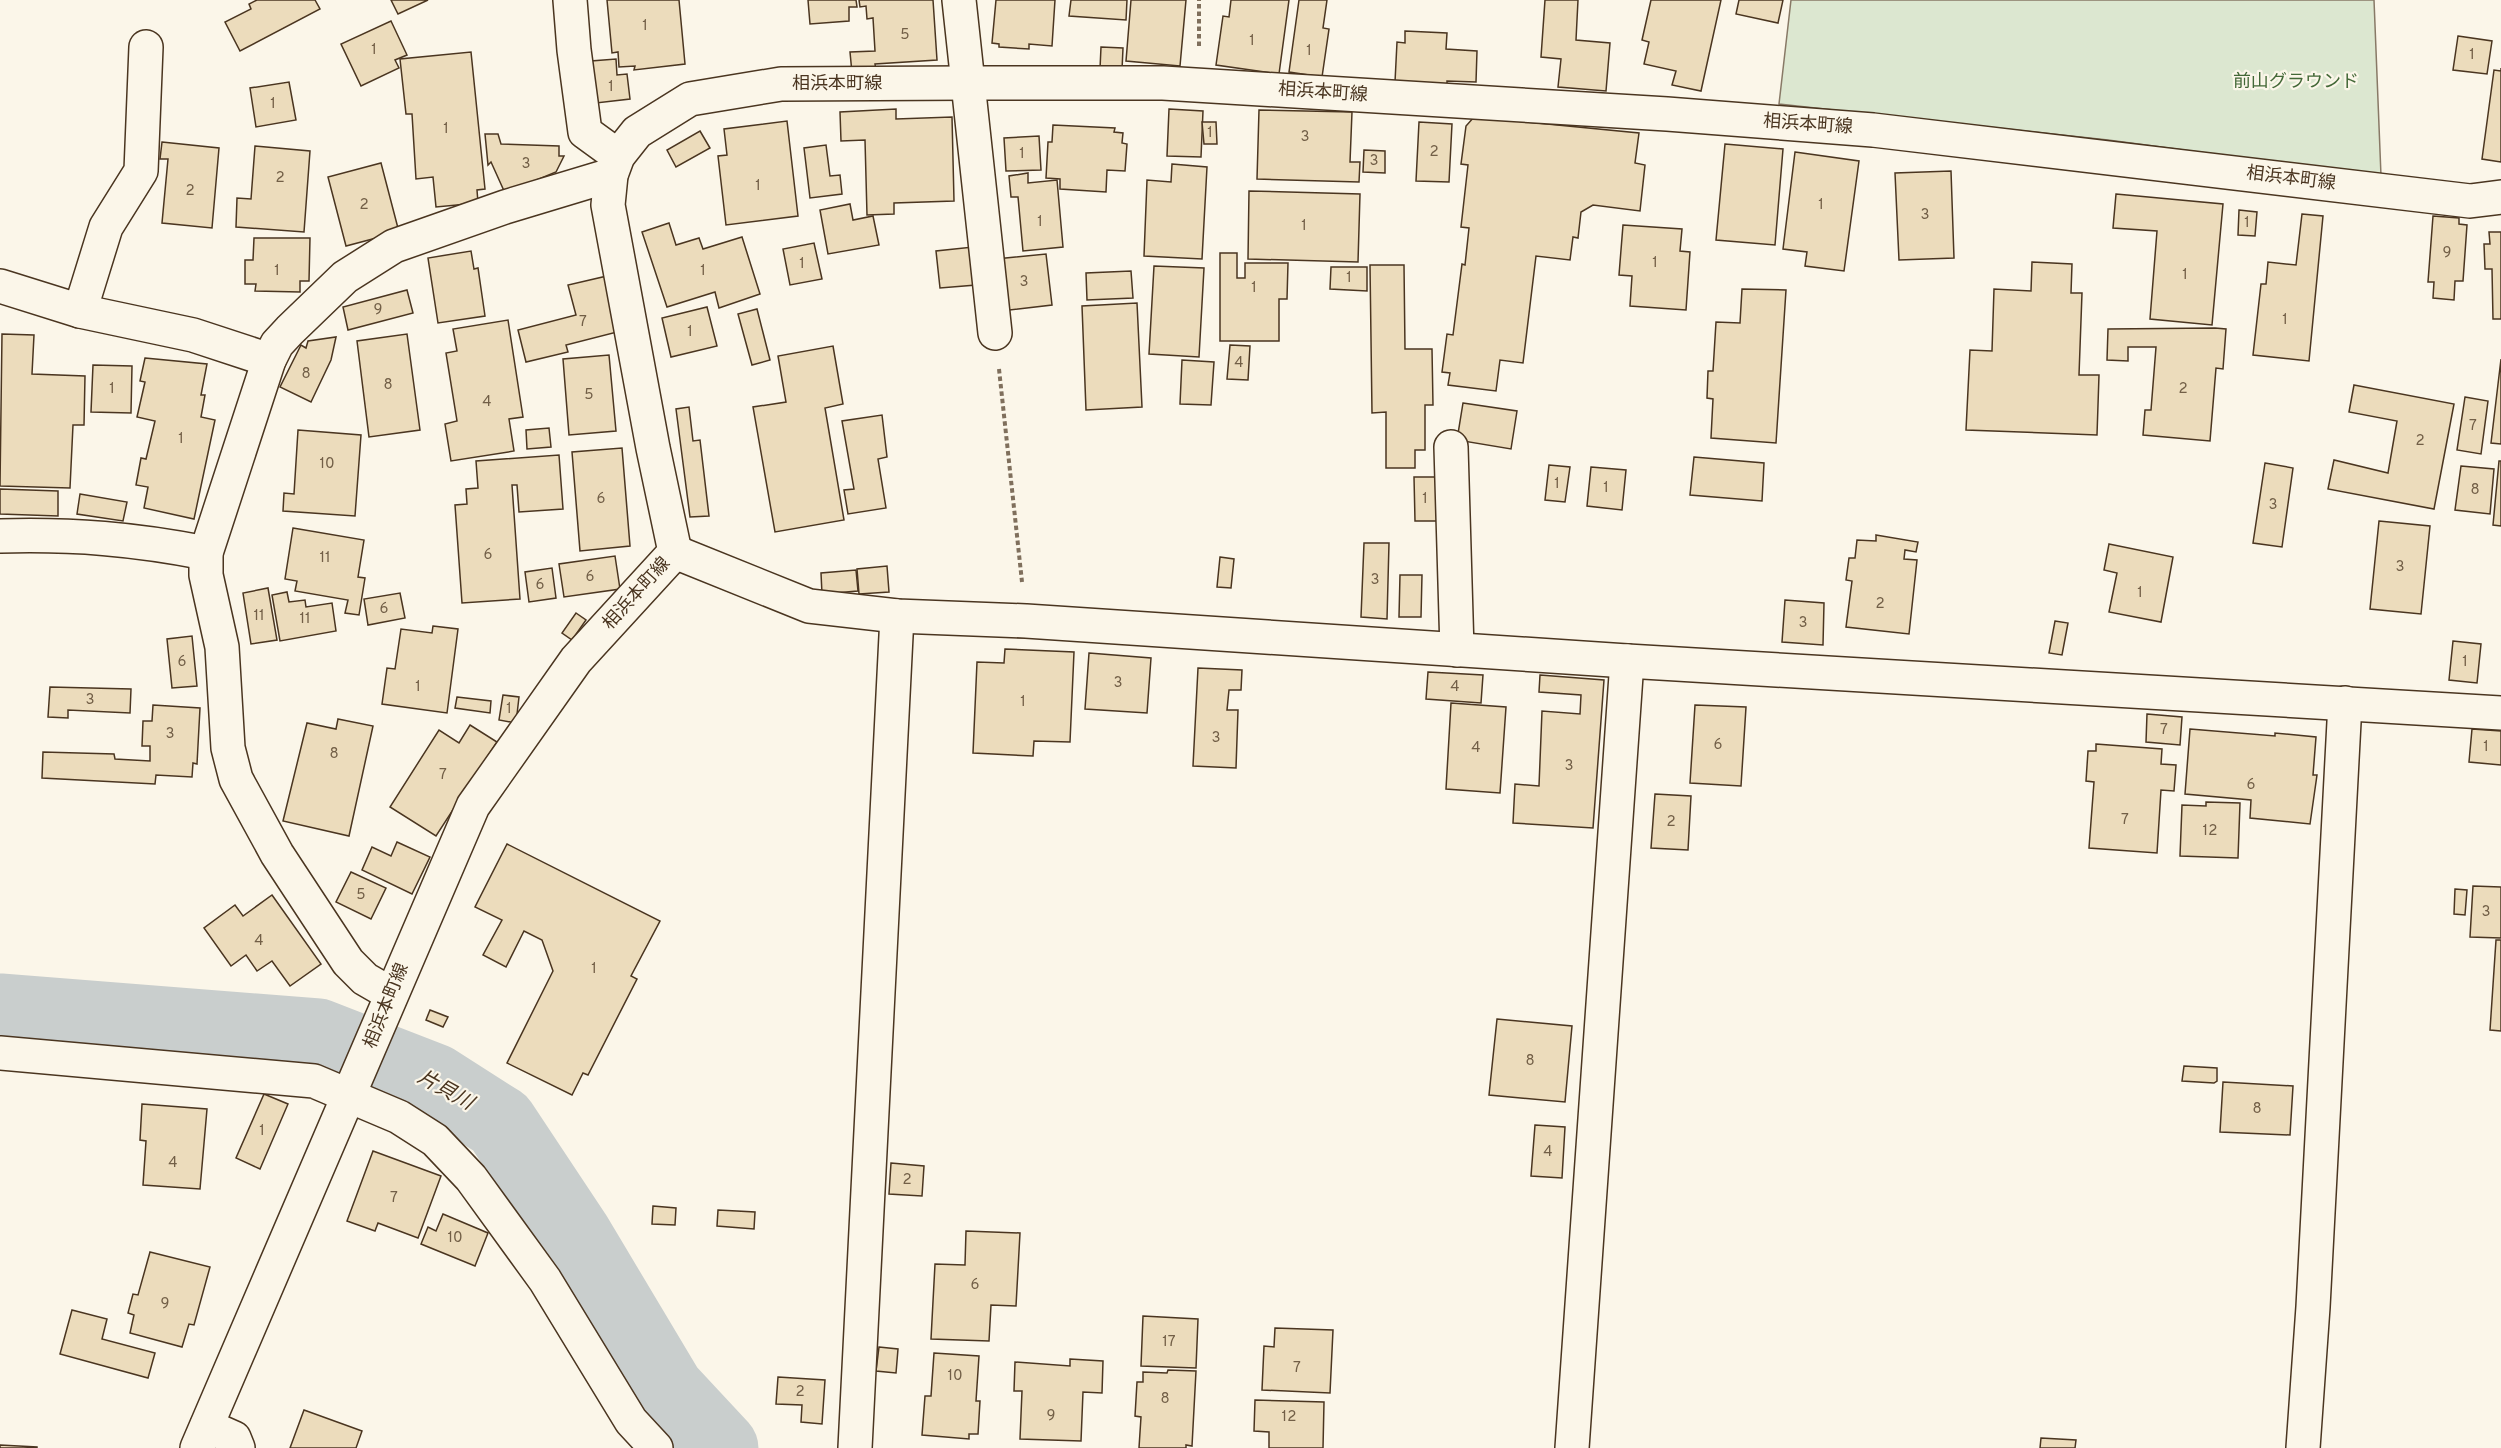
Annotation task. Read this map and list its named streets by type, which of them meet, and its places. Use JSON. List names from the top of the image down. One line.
{"streets":{"street":["相浜本町線"]},"water":["片貝川"],"parks":["前山グラウンド"],"house_numbers":["1","5","1","1","1","1","1","1","1","1","3","2","1","3","3","2","1","2","2","1","3","1","1","1","9","1","1","1","1","1","1","3","1","9","1","7","1","4","8","8","1","2","5","4","7","1","2","10","1","1","8","6","1","3","6","11","3","6","3","6","1","2","6","11","11","3","6","1","3","1","4","3","1","1","7","3","3","6","1","4","8","3","7","6","7","2","12","5","3","4","1","8","8","1","4","4","2","7","10","6","9","17","7","10","2","8","9","12"]}
